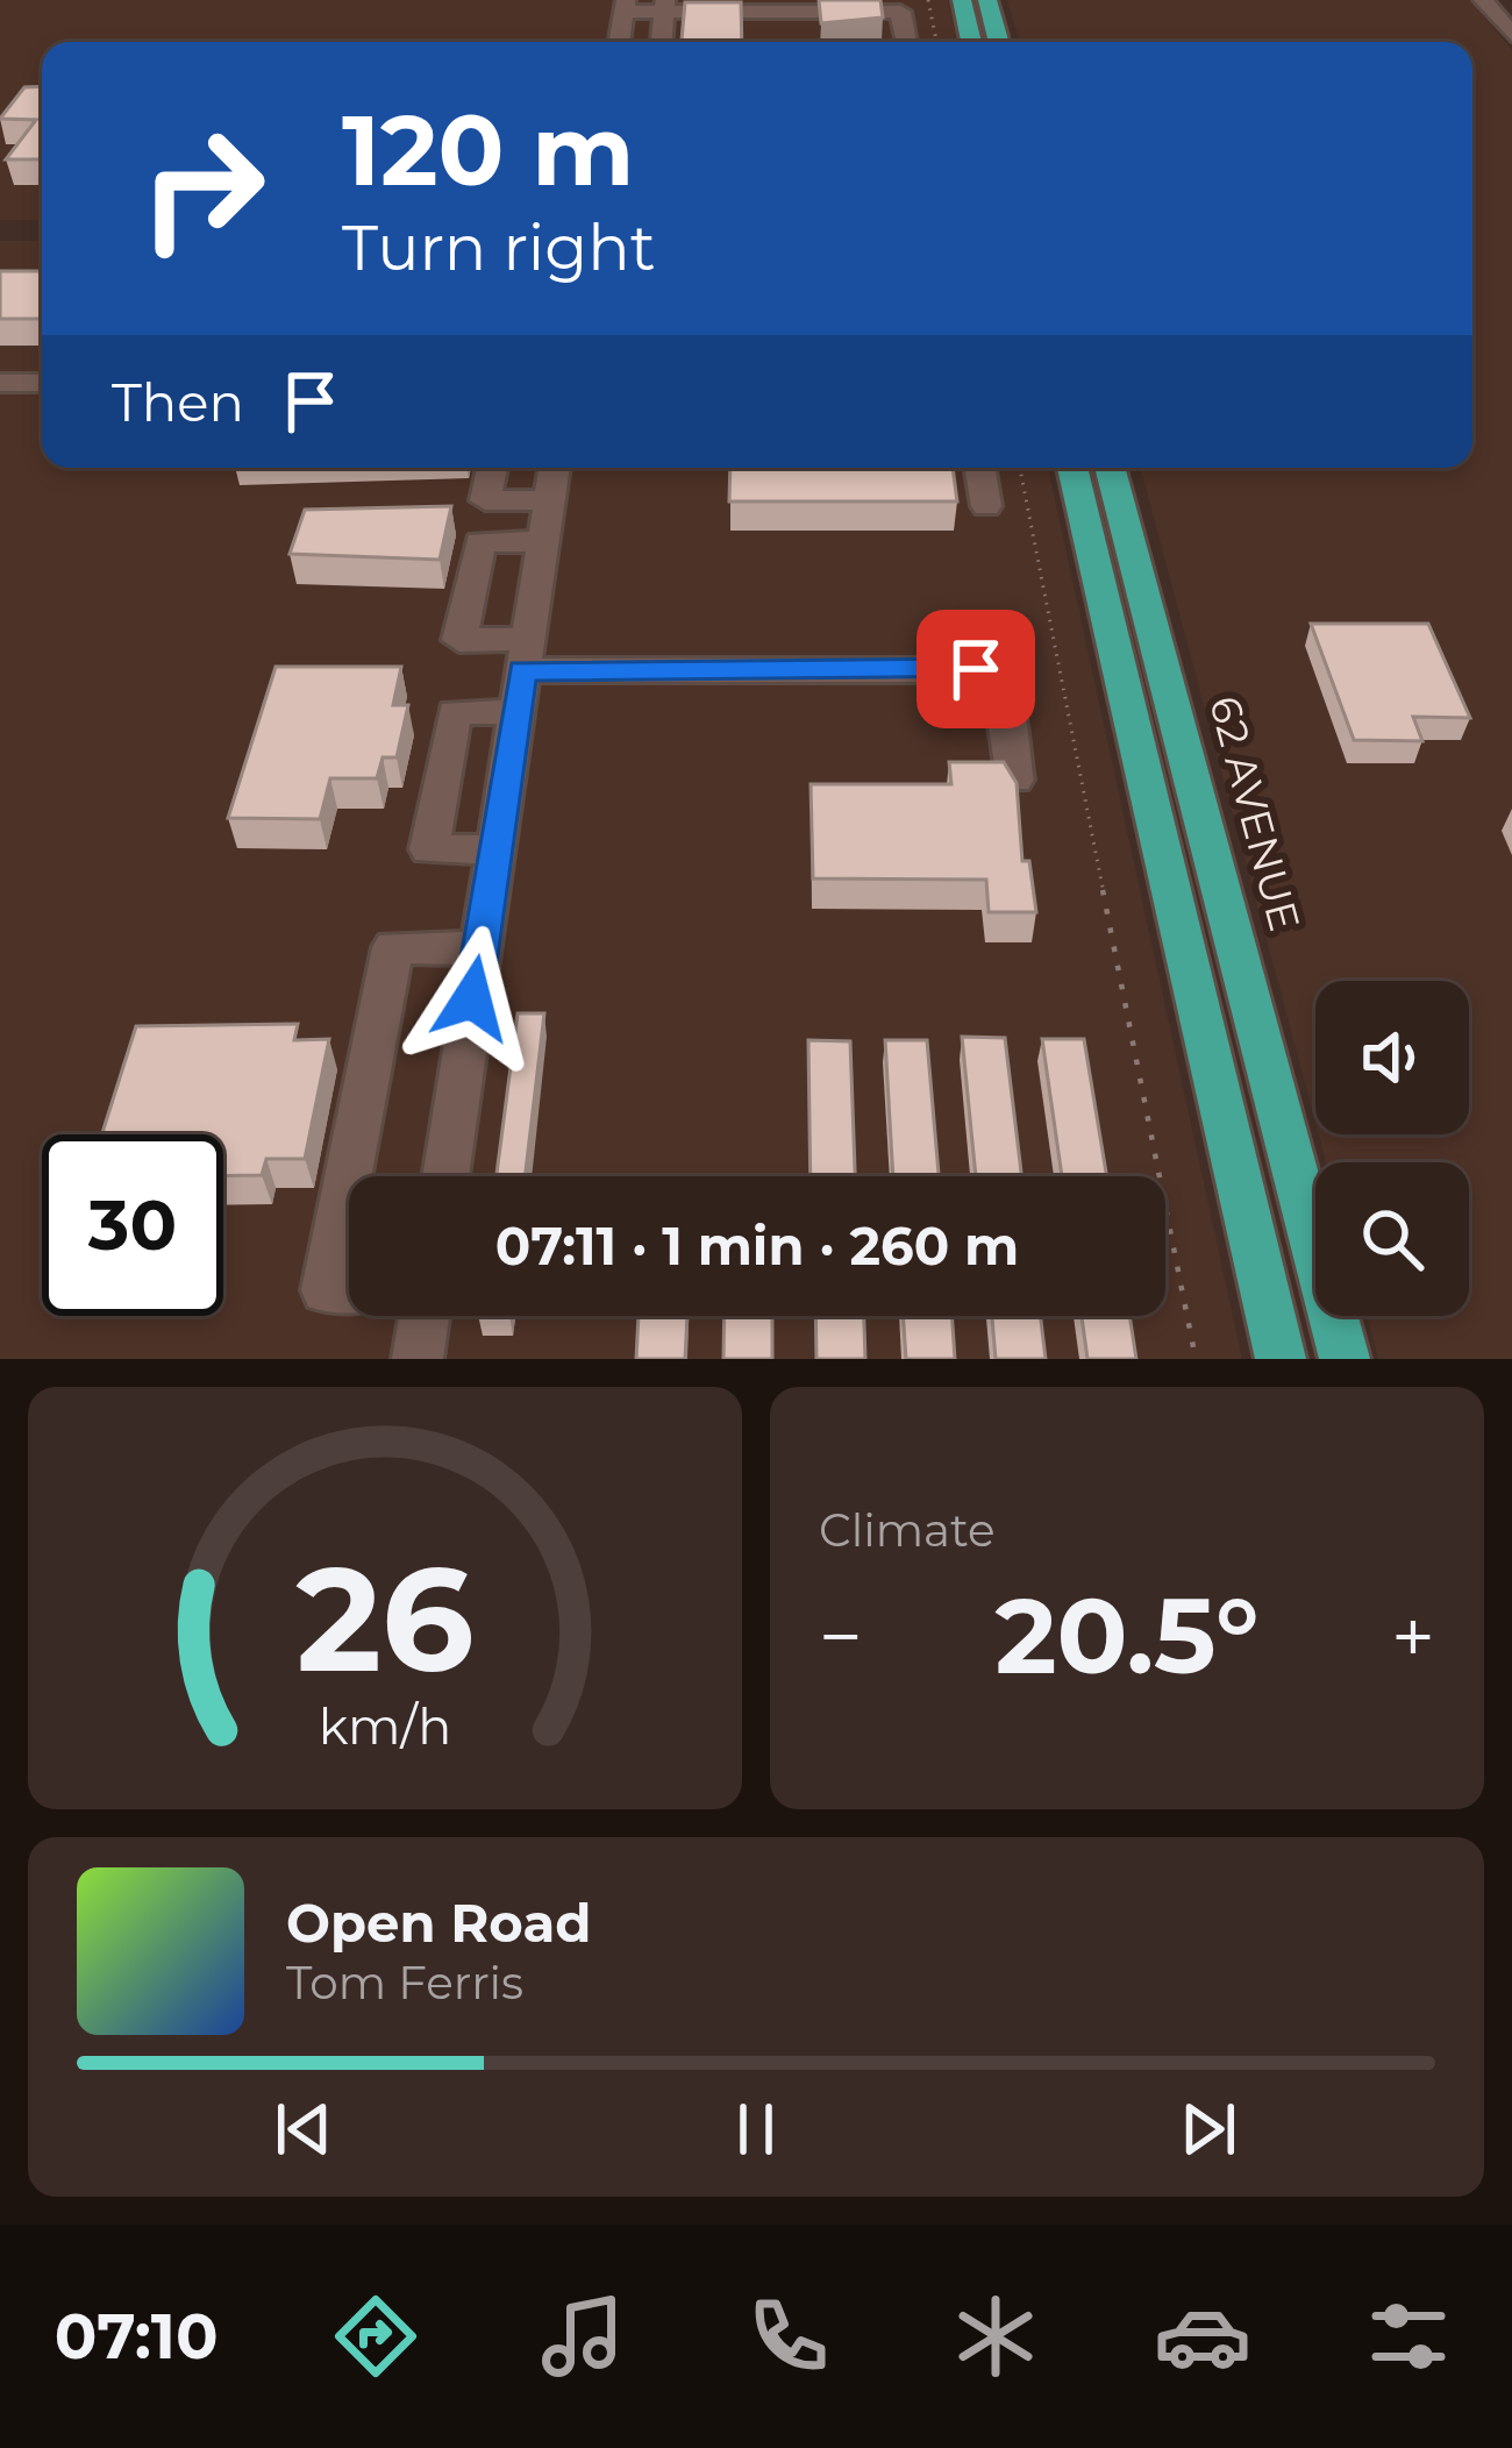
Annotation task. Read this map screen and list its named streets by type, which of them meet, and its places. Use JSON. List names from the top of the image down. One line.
{"streets":{"main road":["62 AVENUE"]},"page":{"turn":["120 m","Turn right"],"then":"Then","limit":"30","trip":"07:11 · 1 min · 260 m","tile":"Climate","heat":["−","20.5°","+"],"song":["Open Road","Tom Ferris"],"tabs":"07:10","gauge":["26","km/h"]}}
